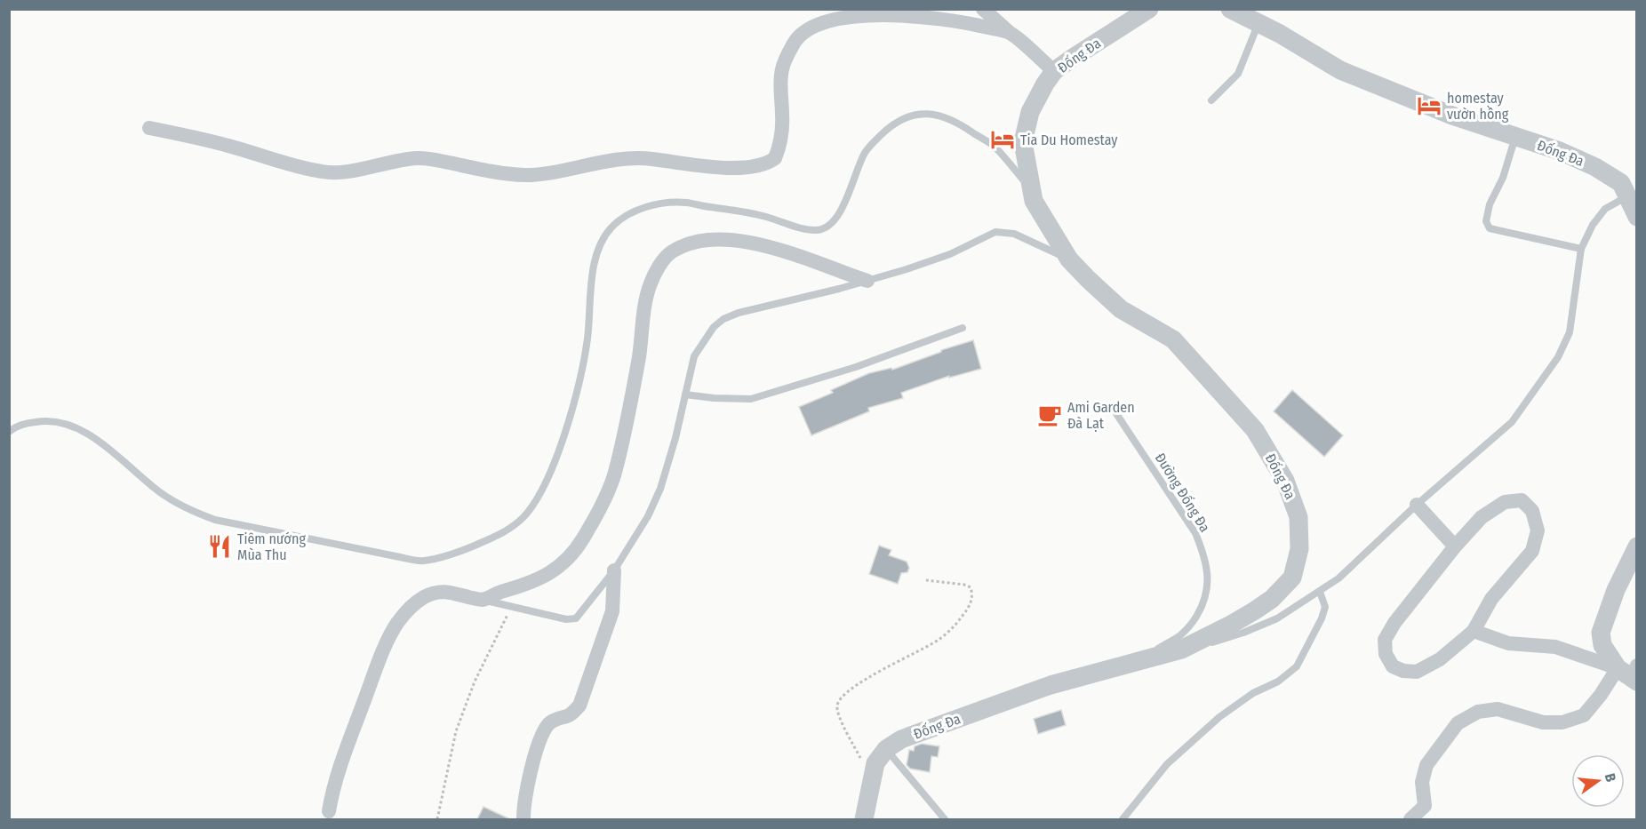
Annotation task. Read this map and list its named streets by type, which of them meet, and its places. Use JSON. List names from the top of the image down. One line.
{"streets":{"street":["Đống Đa"],"lane":["Đường Đống Đa"]},"crossings":[["Đống Đa","Đường Đống Đa"]],"places":{"hotel":["homestay vườn hồng","Tia Du Homestay"],"cafe":["Ami Garden Đà Lạt"],"restaurant":["Tiệm nướng Mùa Thu"]},"north":"right"}
